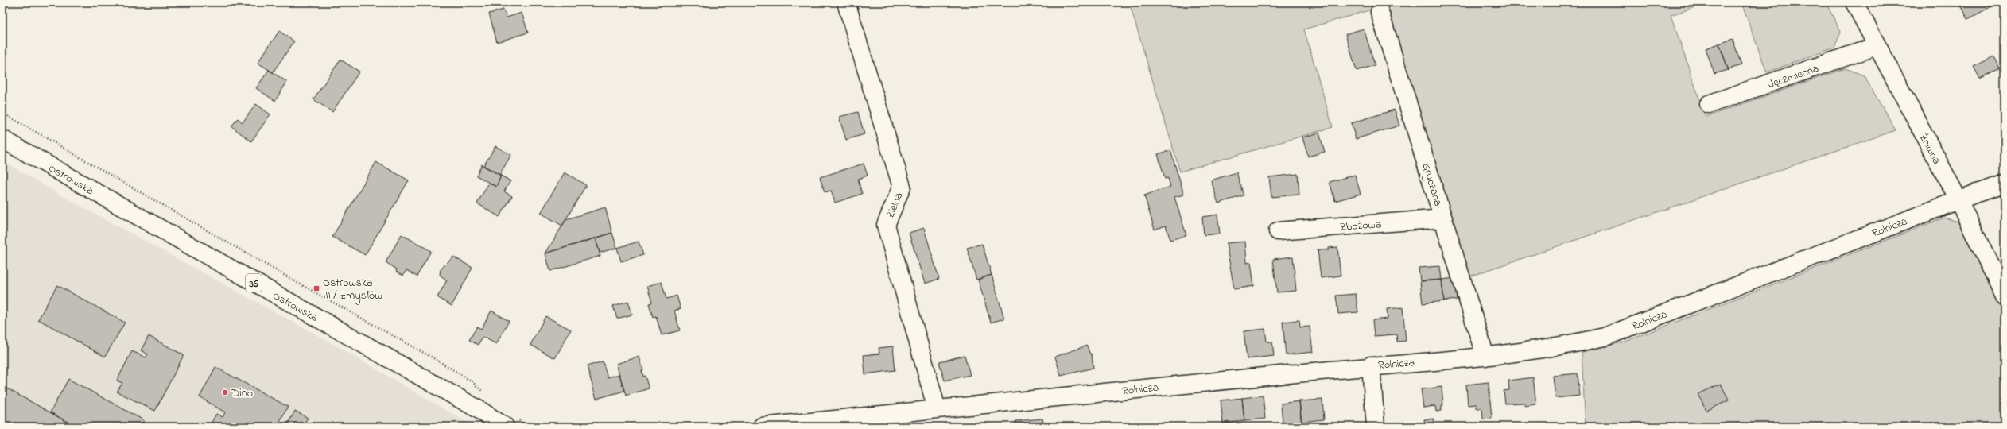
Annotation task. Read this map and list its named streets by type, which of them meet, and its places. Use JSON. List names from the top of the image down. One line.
{"streets":{"street":["Jęczmienna","Żniwna","Ostrowska","Gryczana","Zielna","Zbożowa","Rolnicza","36"]},"crossings":[["Jęczmienna","Żniwna"],["Żniwna","Rolnicza"],["Gryczana","Zbożowa"],["Gryczana","Rolnicza"],["Zielna","Rolnicza"]],"places":{"transit":["Ostrowska III / Zmysłów"],"other":["Dino"]}}
